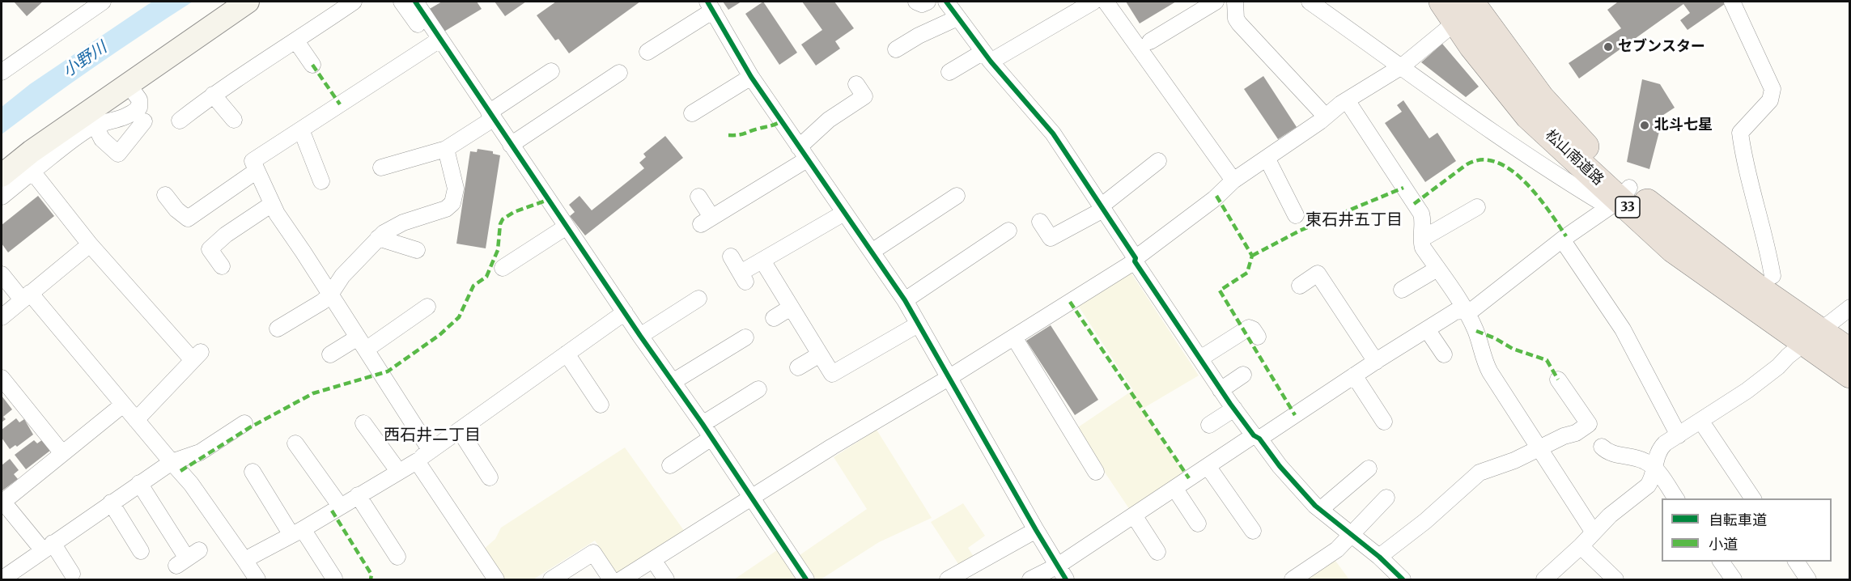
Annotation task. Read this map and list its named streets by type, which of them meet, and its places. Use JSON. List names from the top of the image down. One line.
{"streets":{"highway":["松山南道路","33"]},"districts":["東石井五丁目","西石井二丁目"],"water":["小野川"],"places":["セブンスター","北斗七星"],"legend":["自転車道","小道"]}
